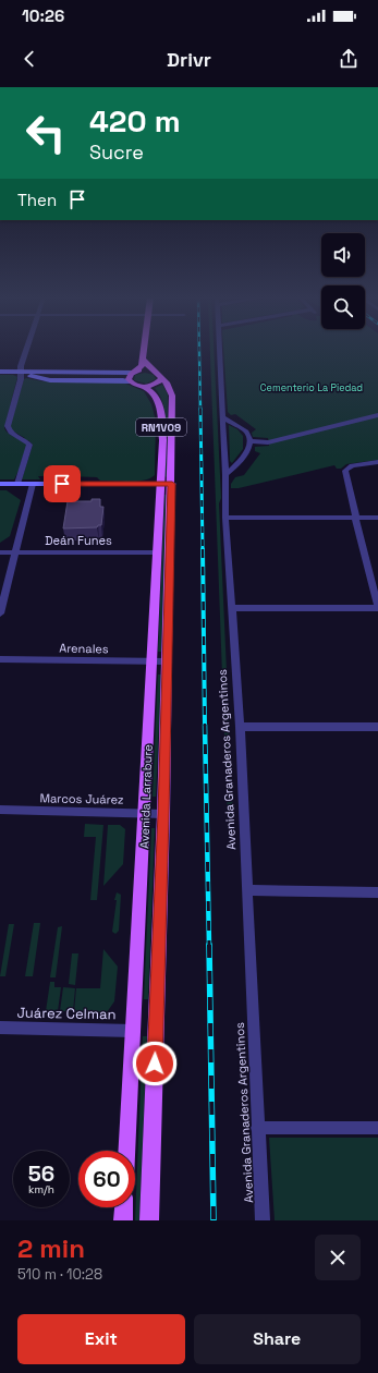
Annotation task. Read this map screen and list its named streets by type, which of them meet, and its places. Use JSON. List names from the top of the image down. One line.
{"streets":{"main road":["RN1V09","Avenida Larrabure"],"street":["Deán Funes","Arenales","Avenida Granaderos Argentinos","Marcos Juárez","Juárez Celman"]},"crossings":[["RN1V09","Avenida Larrabure"],["Deán Funes","Avenida Larrabure"],["Arenales","Avenida Larrabure"],["Avenida Larrabure","Marcos Juárez"],["Avenida Larrabure","Juárez Celman"]],"parks":["Cementerio La Piedad"],"page":{"status":"10:26","header":"Drivr","turn":["420 m","Sucre"],"then":"Then","speed":"56 km/h","limit":"60","heading":["2 min","510 m · 10:28"],"buttons":["Exit","Share"]}}
